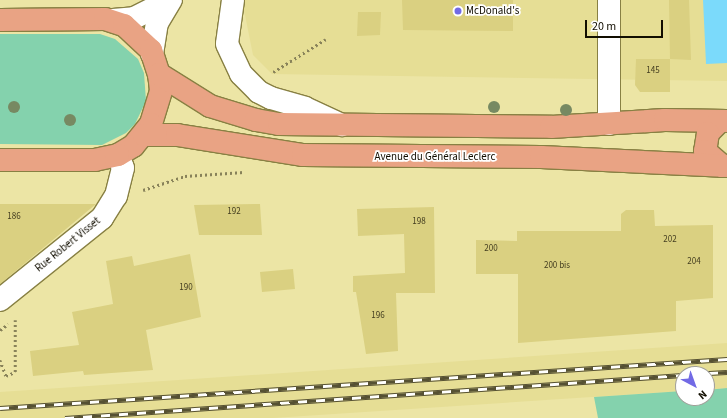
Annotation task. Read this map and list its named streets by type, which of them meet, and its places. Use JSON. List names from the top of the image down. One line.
{"streets":{"main road":["Avenue du Général Leclerc"],"street":["Rue Robert Visset"]},"places":["McDonald's"],"house_numbers":["145","192","186","198","202","200","204","200 bis","190","196"],"scale_bar":"20 m","north":"bottom right"}
